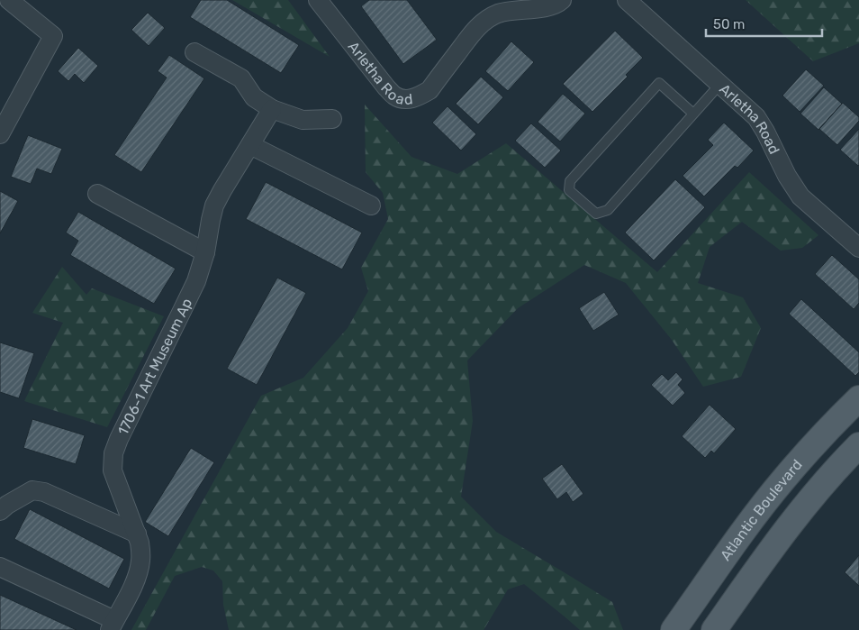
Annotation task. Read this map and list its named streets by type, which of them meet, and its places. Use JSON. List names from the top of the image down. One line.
{"streets":{"main road":["Atlantic Boulevard"],"street":["Arletha Road","1706-1 Art Museum Ap"]},"scale_bar":"50 m"}
